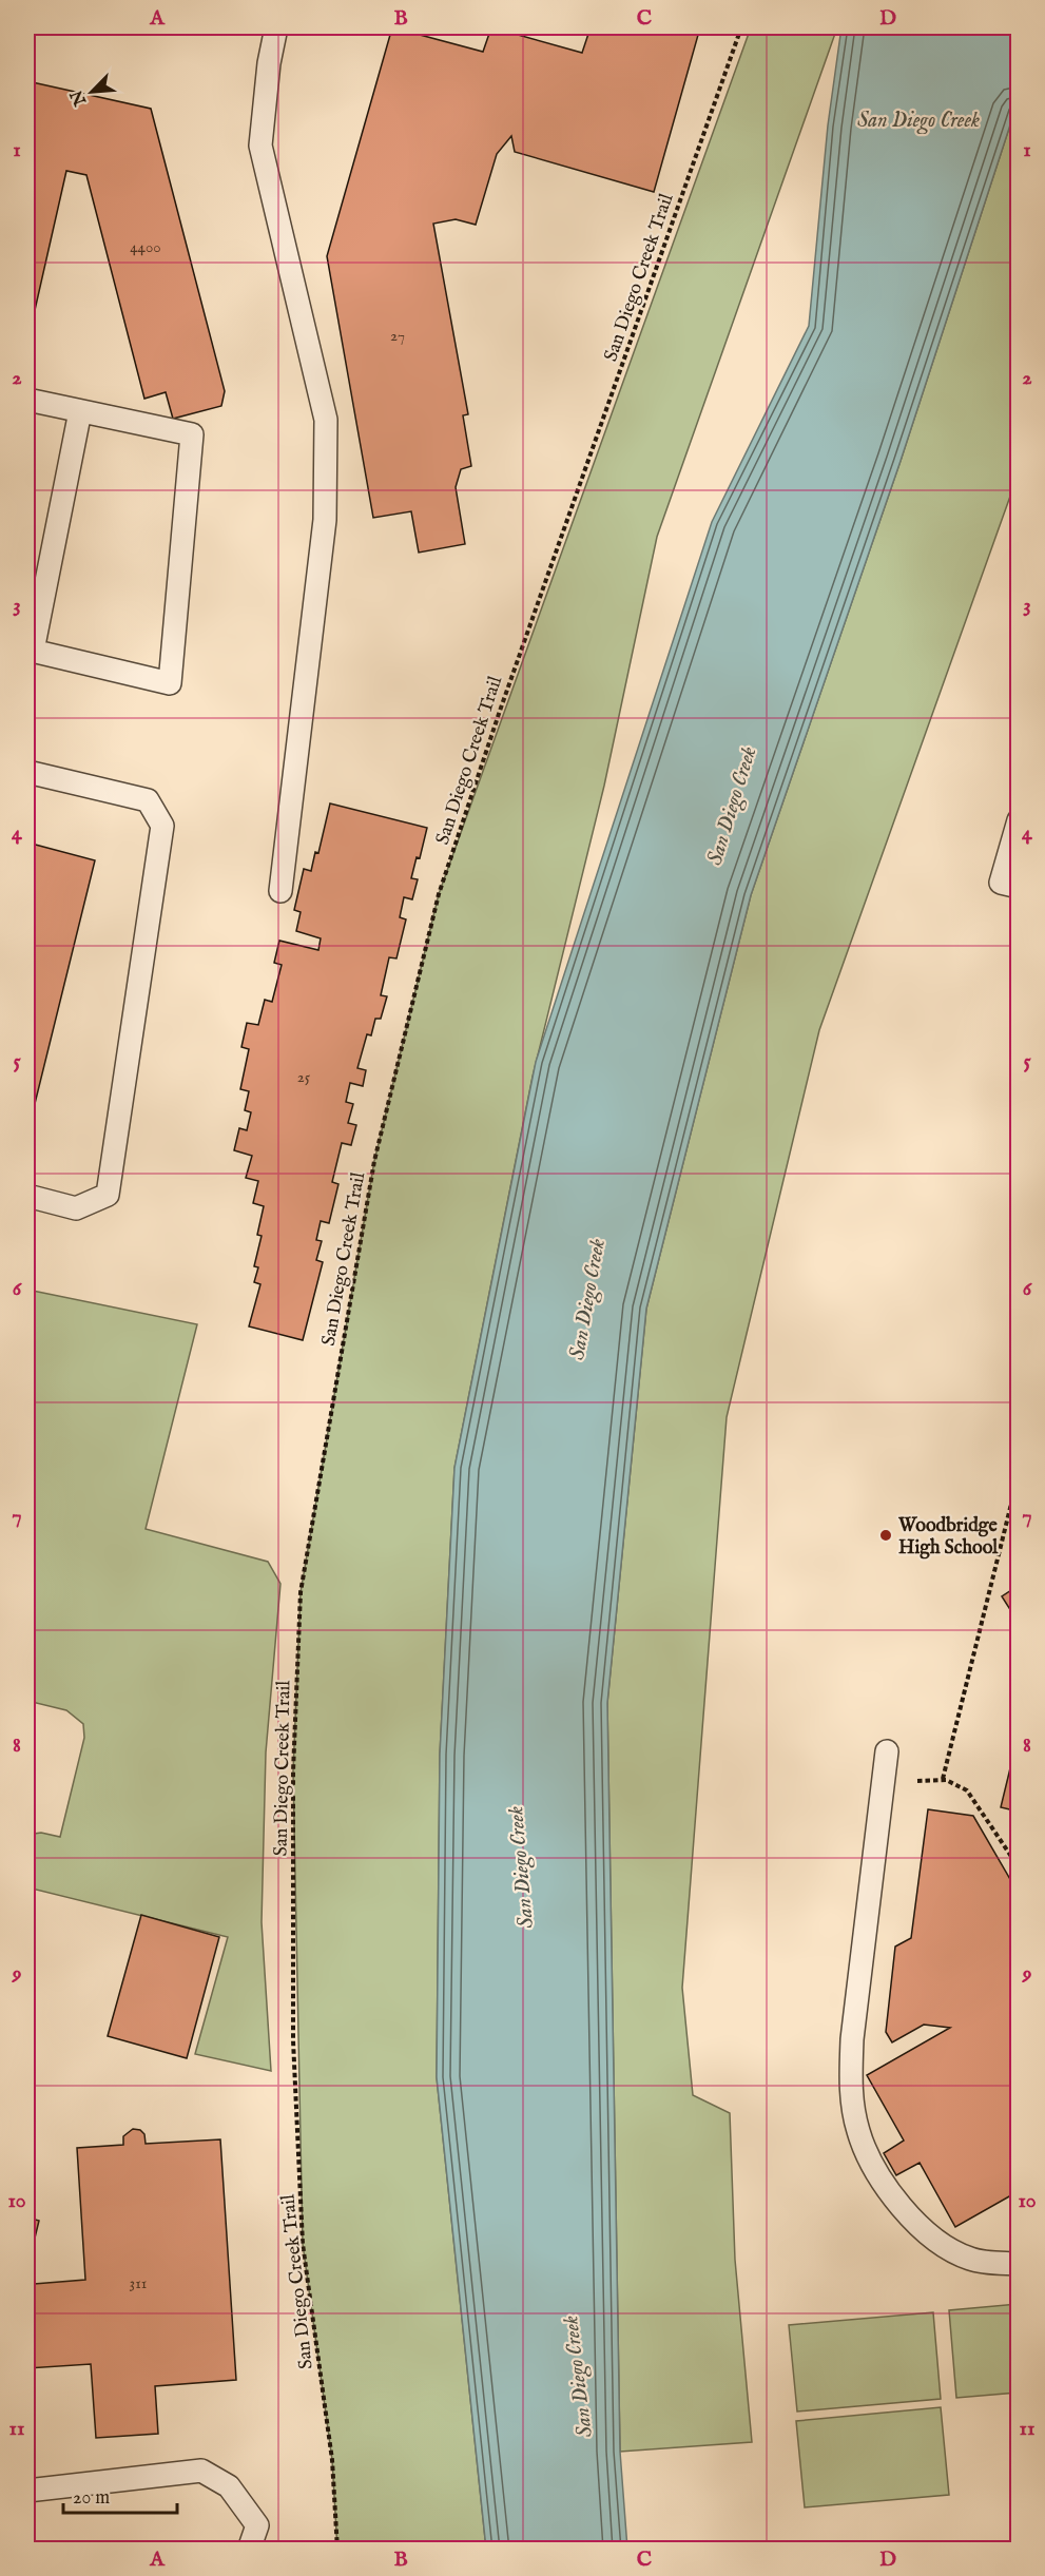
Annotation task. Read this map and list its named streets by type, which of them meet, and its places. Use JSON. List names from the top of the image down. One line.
{"streets":{"path":["San Diego Creek Trail"]},"water":["San Diego Creek"],"places":["Woodbridge High School"],"house_numbers":["4400","27","25","311"],"scale_bar":"20 m","north":"bottom left","grid":{"columns":["A","B","C","D"],"rows":["1","2","3","4","5","6","7","8","9","10","11"]}}
